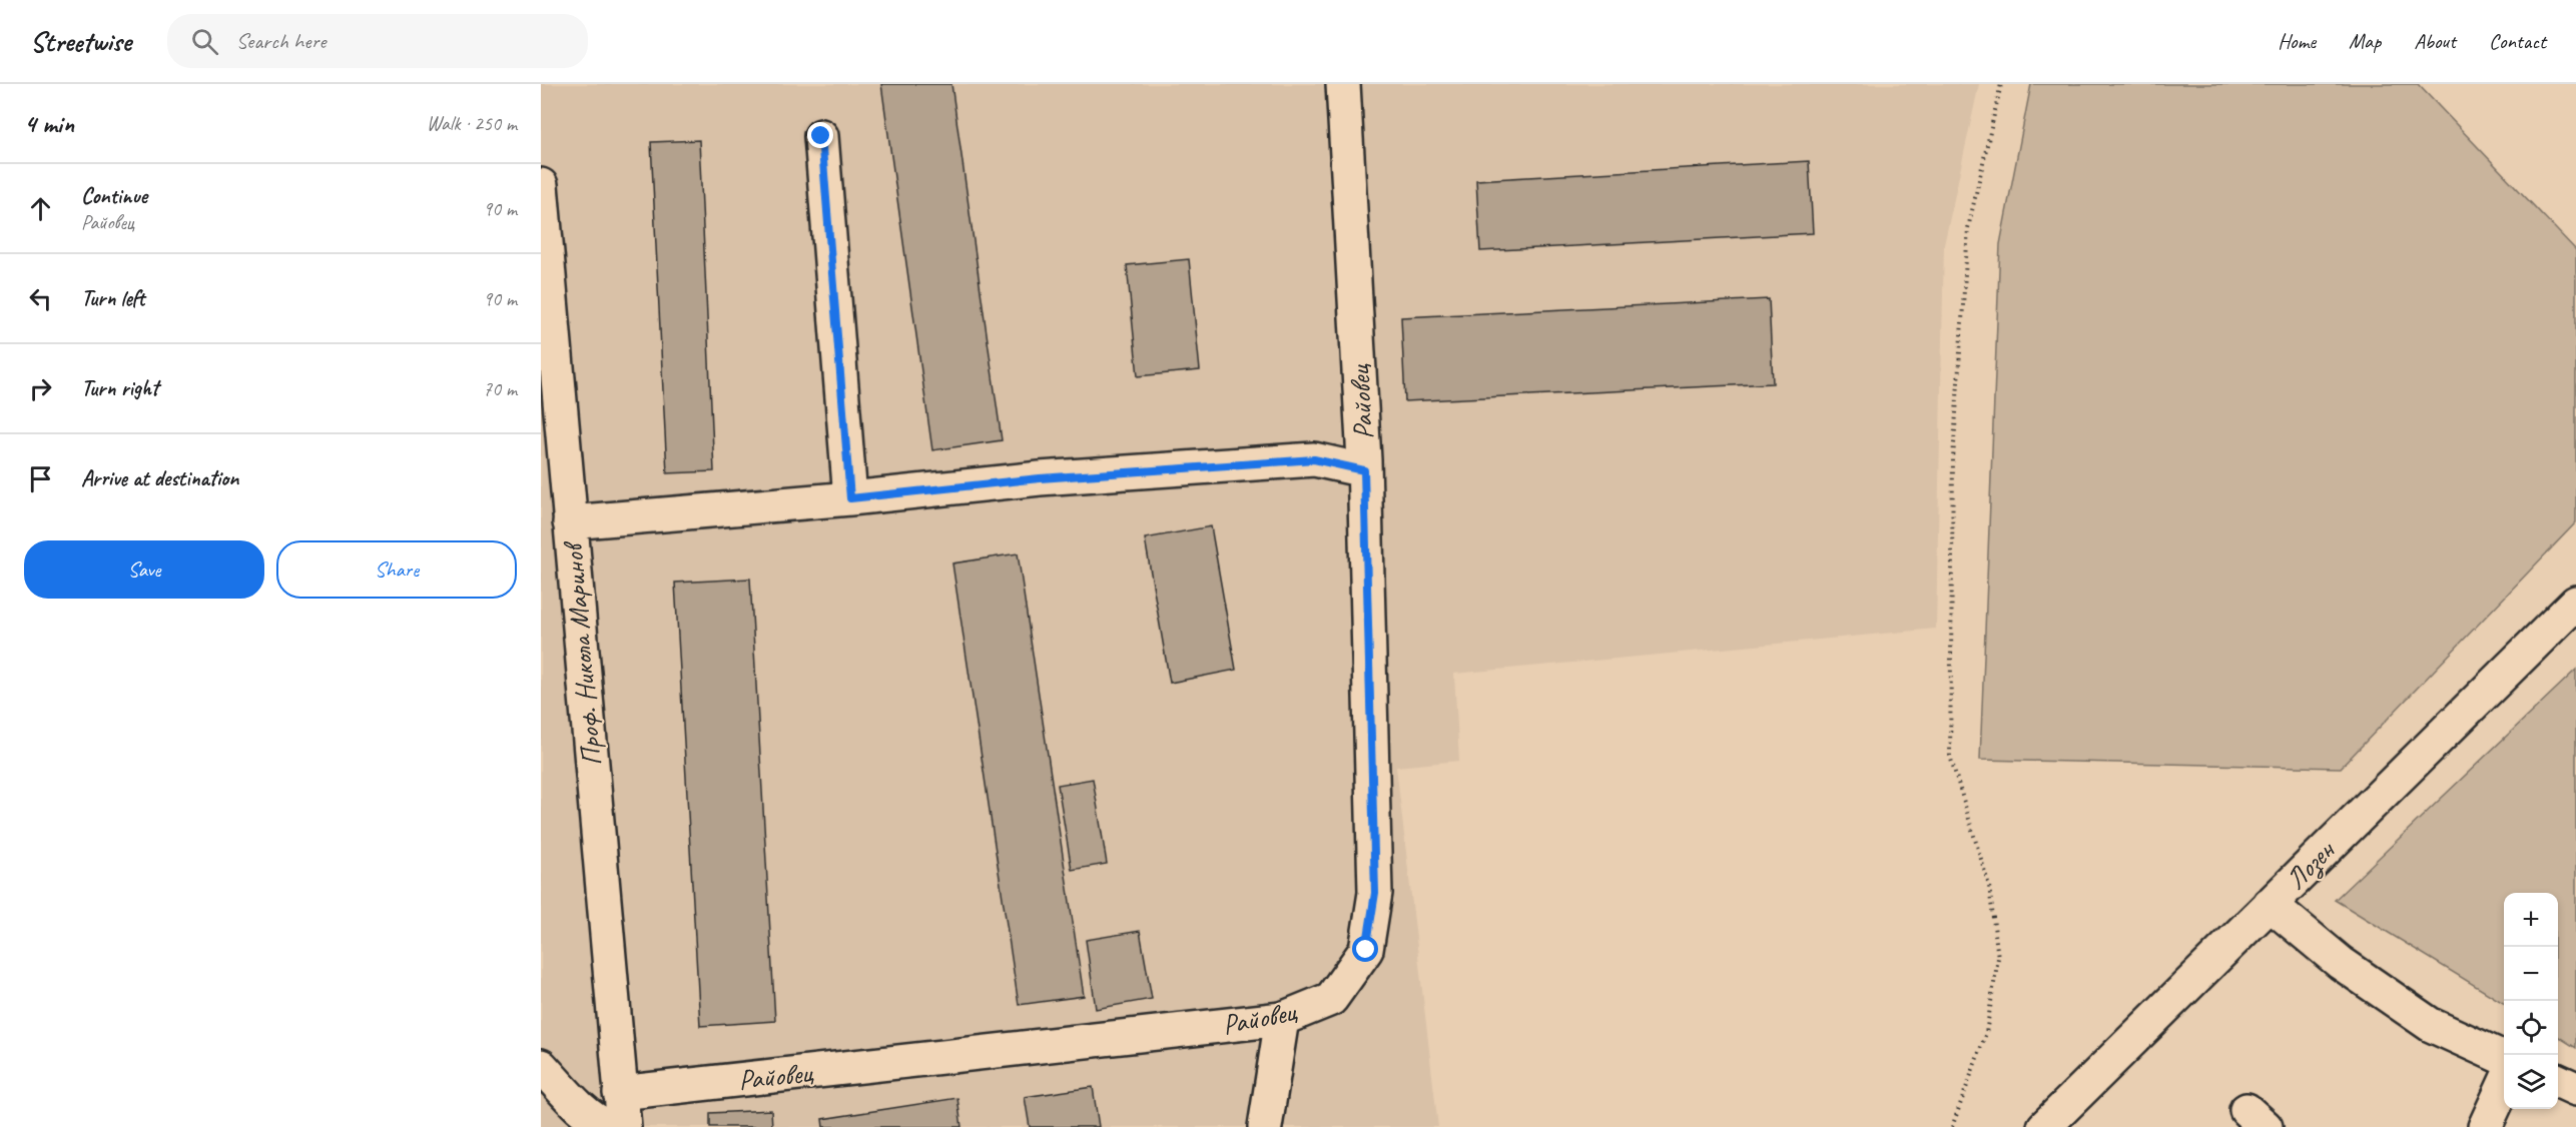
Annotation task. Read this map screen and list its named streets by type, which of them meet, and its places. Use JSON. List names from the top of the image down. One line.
{"streets":{"street":["Райовец","Проф. Никола Маринов","Лозен"]},"crossings":[["Райовец","Проф. Никола Маринов"]],"page":{"header":"Streetwise","search":"Search here","nav":["Home","Map","About","Contact"],"heading":["4 min","Walk · 250 m"],"list":[["Continue","Райовец","90 m"],["Turn left","90 m"],["Turn right","70 m"],"Arrive at destination"],"buttons":["Save","Share"],"map_buttons":["+","−"]}}
